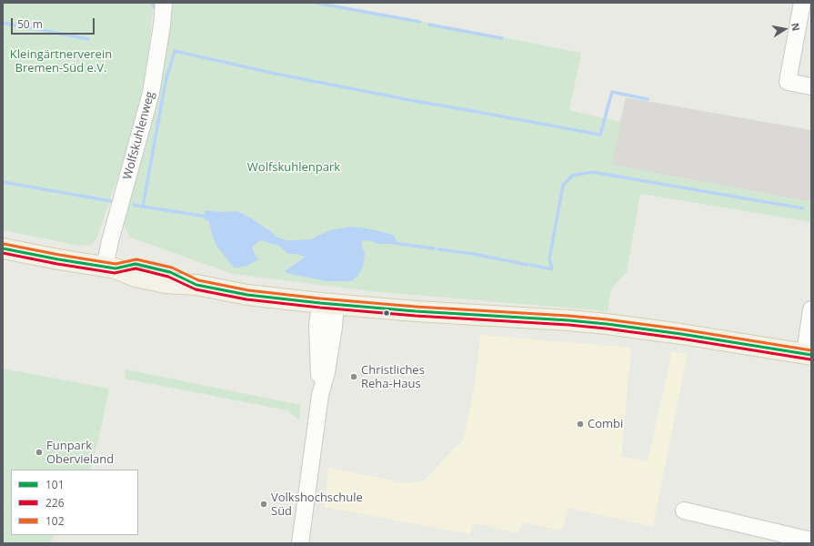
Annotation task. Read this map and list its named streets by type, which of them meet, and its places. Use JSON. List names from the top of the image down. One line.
{"streets":{"street":["Wolfskuhlenweg"]},"parks":["Kleingärtnerverein Bremen-Süd e.V.","Wolfskuhlenpark"],"places":["Christliches Reha-Haus","Combi","Funpark Obervieland","Volkshochschule Süd"],"lines":["transit line 102","transit line 101","transit line 226"],"legend":["101","226","102"],"scale_bar":"50 m","north":"right"}
